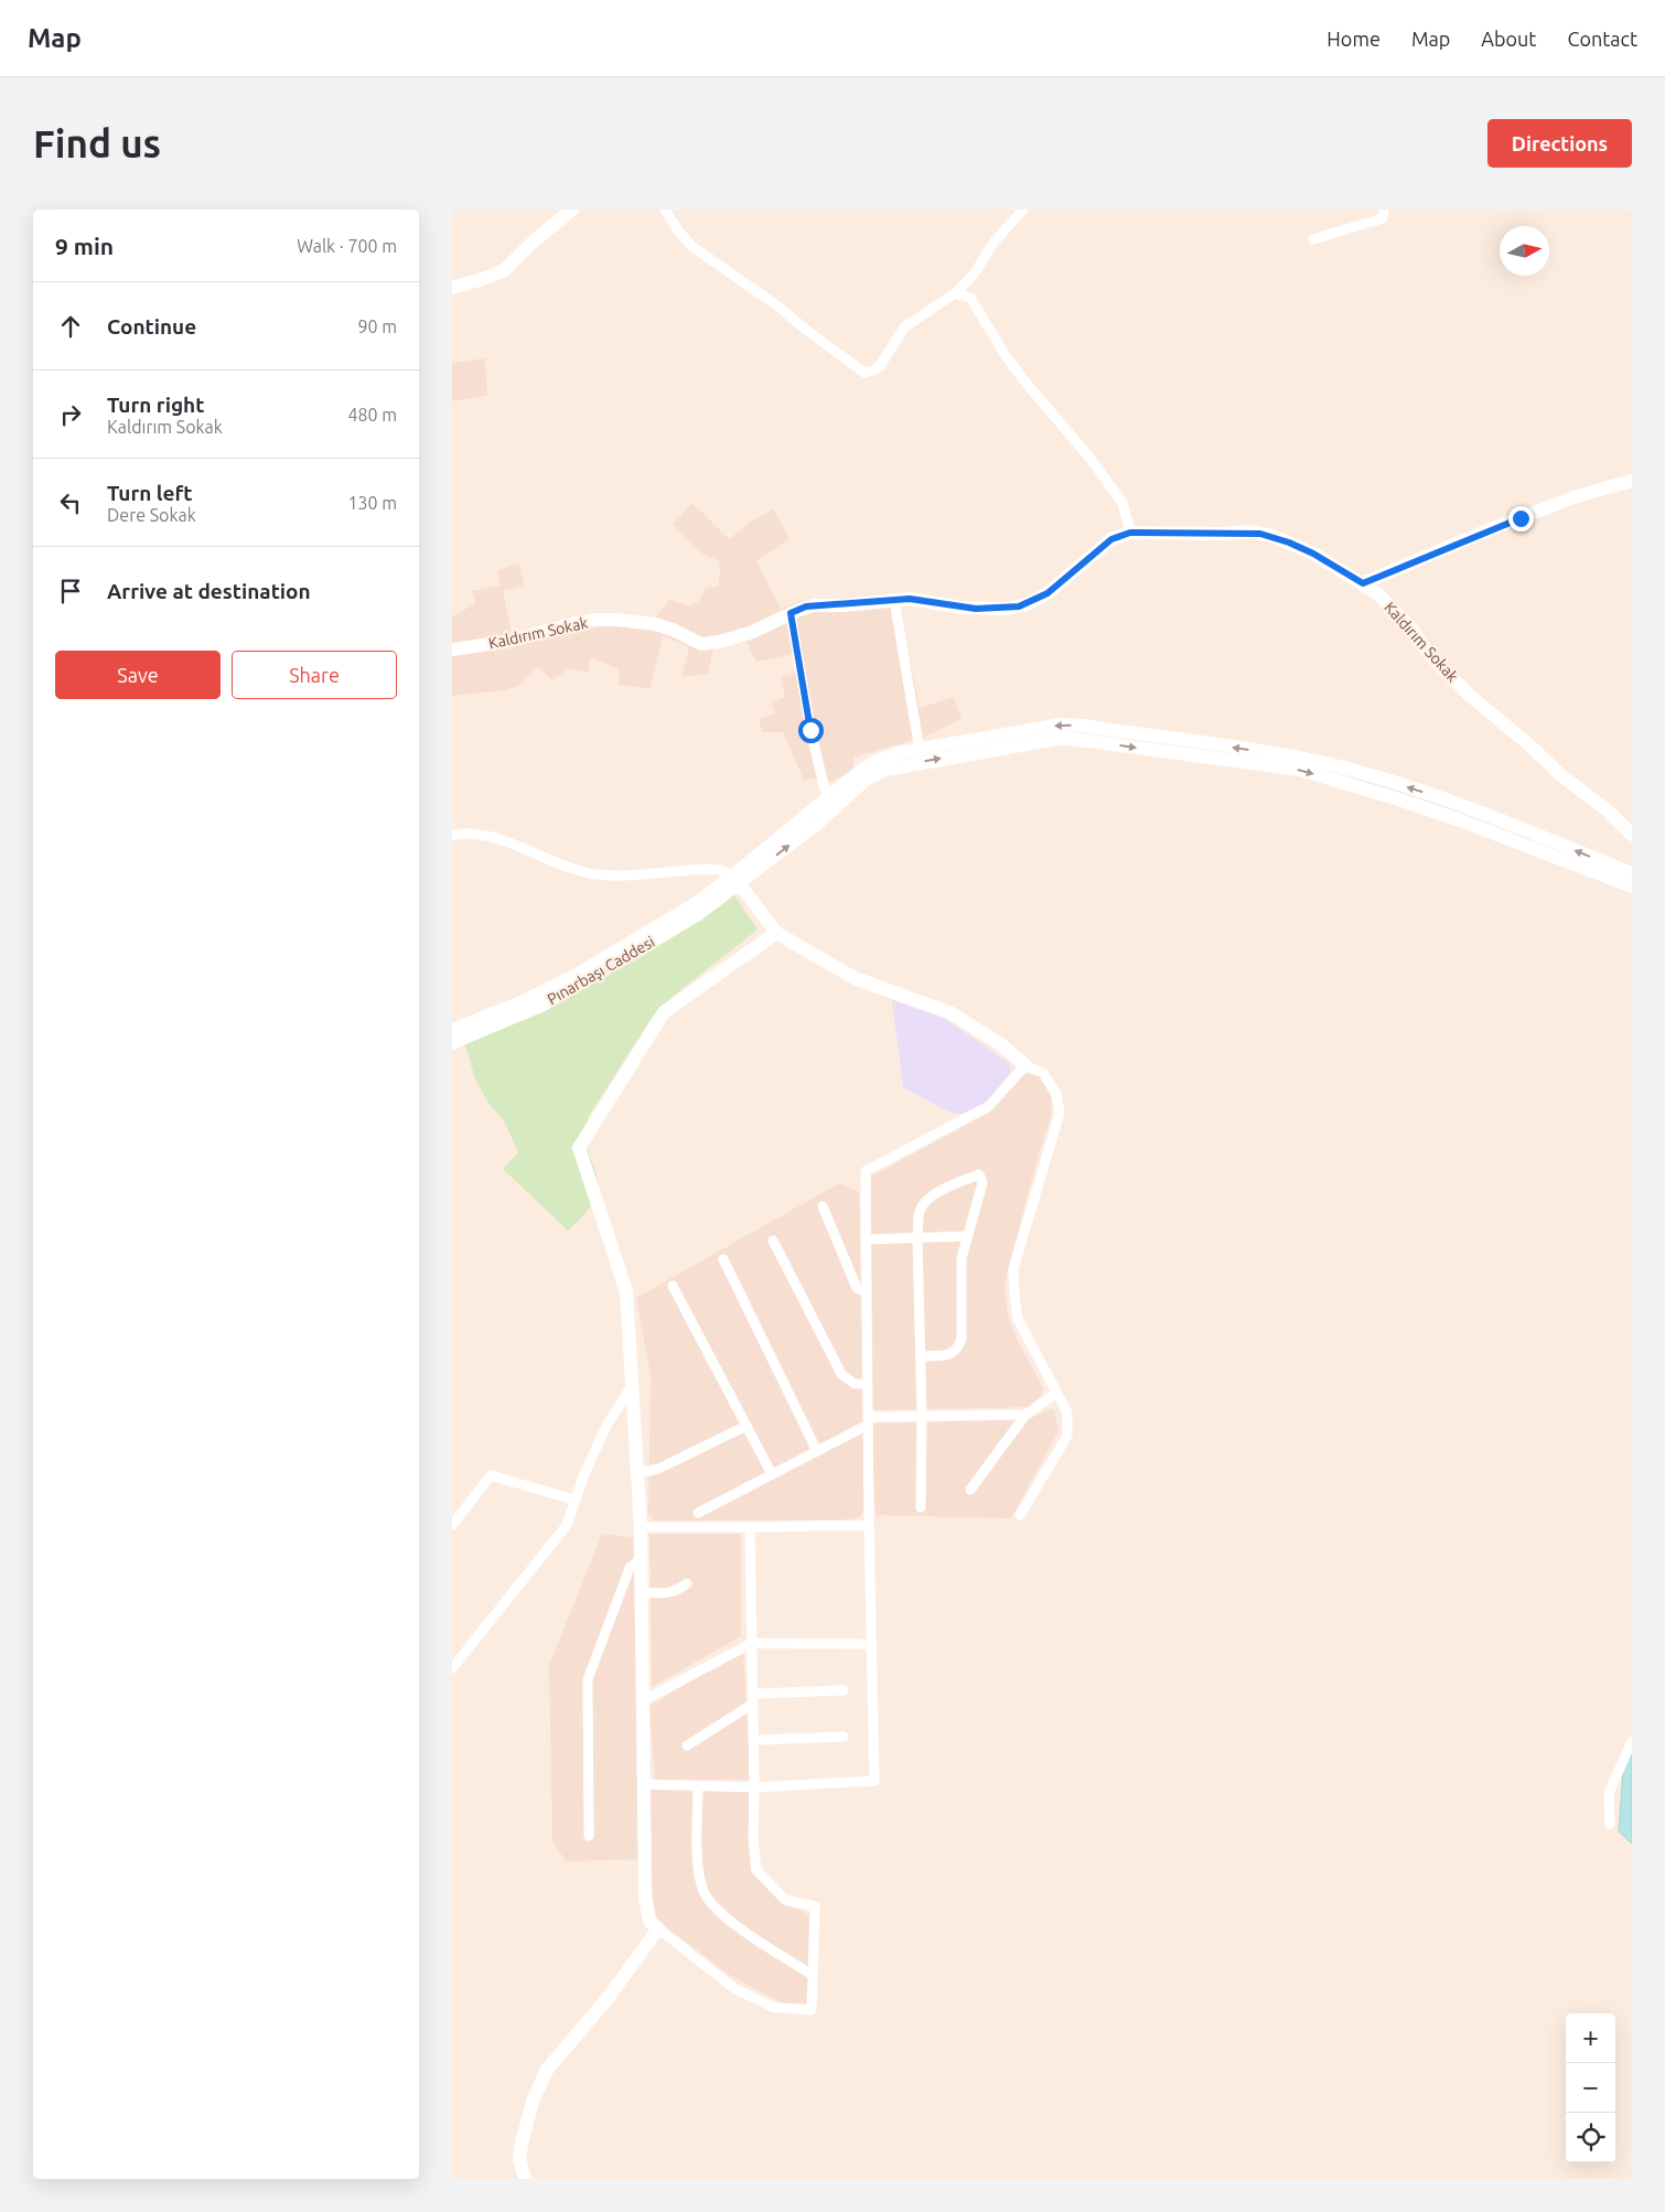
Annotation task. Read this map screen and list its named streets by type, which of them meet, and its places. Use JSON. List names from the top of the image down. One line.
{"streets":{"street":["Kaldırım Sokak","Pınarbaşı Caddesi"]},"north":"right","page":{"header":"Map","nav":["Home","Map","About","Contact"],"buttons":["Directions",["Save","Share"]],"title":"Find us","heading":["9 min","Walk · 700 m"],"list":[["Continue","90 m"],["Turn right","Kaldırım Sokak","480 m"],["Turn left","Dere Sokak","130 m"],"Arrive at destination"],"map_buttons":["+","−"]}}
